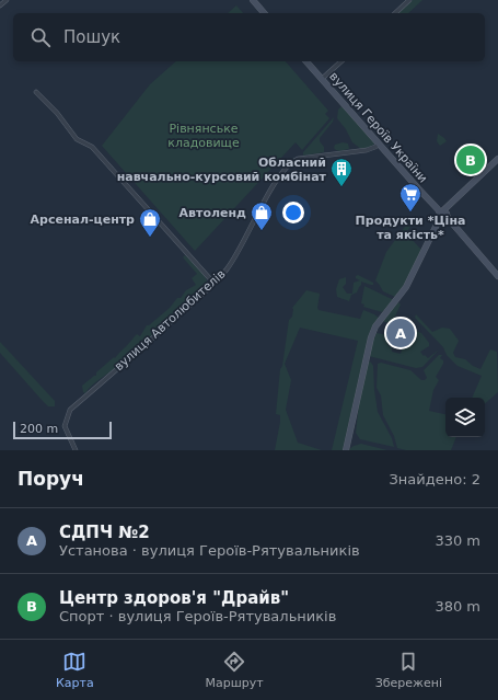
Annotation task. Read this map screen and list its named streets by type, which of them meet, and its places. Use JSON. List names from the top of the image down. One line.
{"streets":{"main road":["вулиця Героїв України"],"street":["вулиця Автолюбителів"]},"crossings":[["вулиця Героїв України","вулиця Автолюбителів"]],"parks":["Рівнянське кладовище"],"places":{"building":["Обласний навчально-курсовий комбінат"],"supermarket":["Продукти *Ціна та якість*"],"shop":["Автоленд","Арсенал-центр"]},"scale_bar":"200 m","page":{"search":"Пошук","pins":["B","A"],"scale":"200 m","heading":["Поруч","Знайдено: 2"],"list":[{"mark":"A","name":"СДПЧ №2","note":"Установа · вулиця Героїв-Рятувальників","value":"330 m"},{"mark":"B","name":"Центр здоров'я \"Драйв\"","note":"Спорт · вулиця Героїв-Рятувальників","value":"380 m"}],"nav":["Карта","Маршрут","Збережені"]}}
